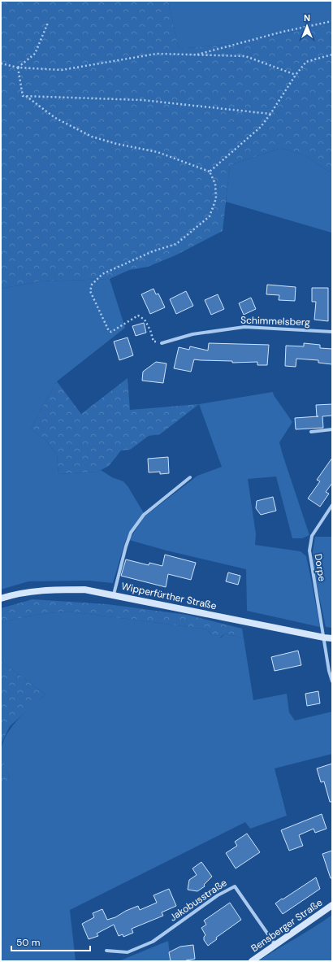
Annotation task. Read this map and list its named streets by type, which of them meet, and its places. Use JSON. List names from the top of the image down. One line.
{"streets":{"main road":["Wipperfürther Straße","Bensberger Straße"],"street":["Schimmelsberg","Dorpe","Jakobusstraße"]},"crossings":[["Dorpe","Wipperfürther Straße"],["Jakobusstraße","Bensberger Straße"]],"scale_bar":"50 m","north":"top"}
